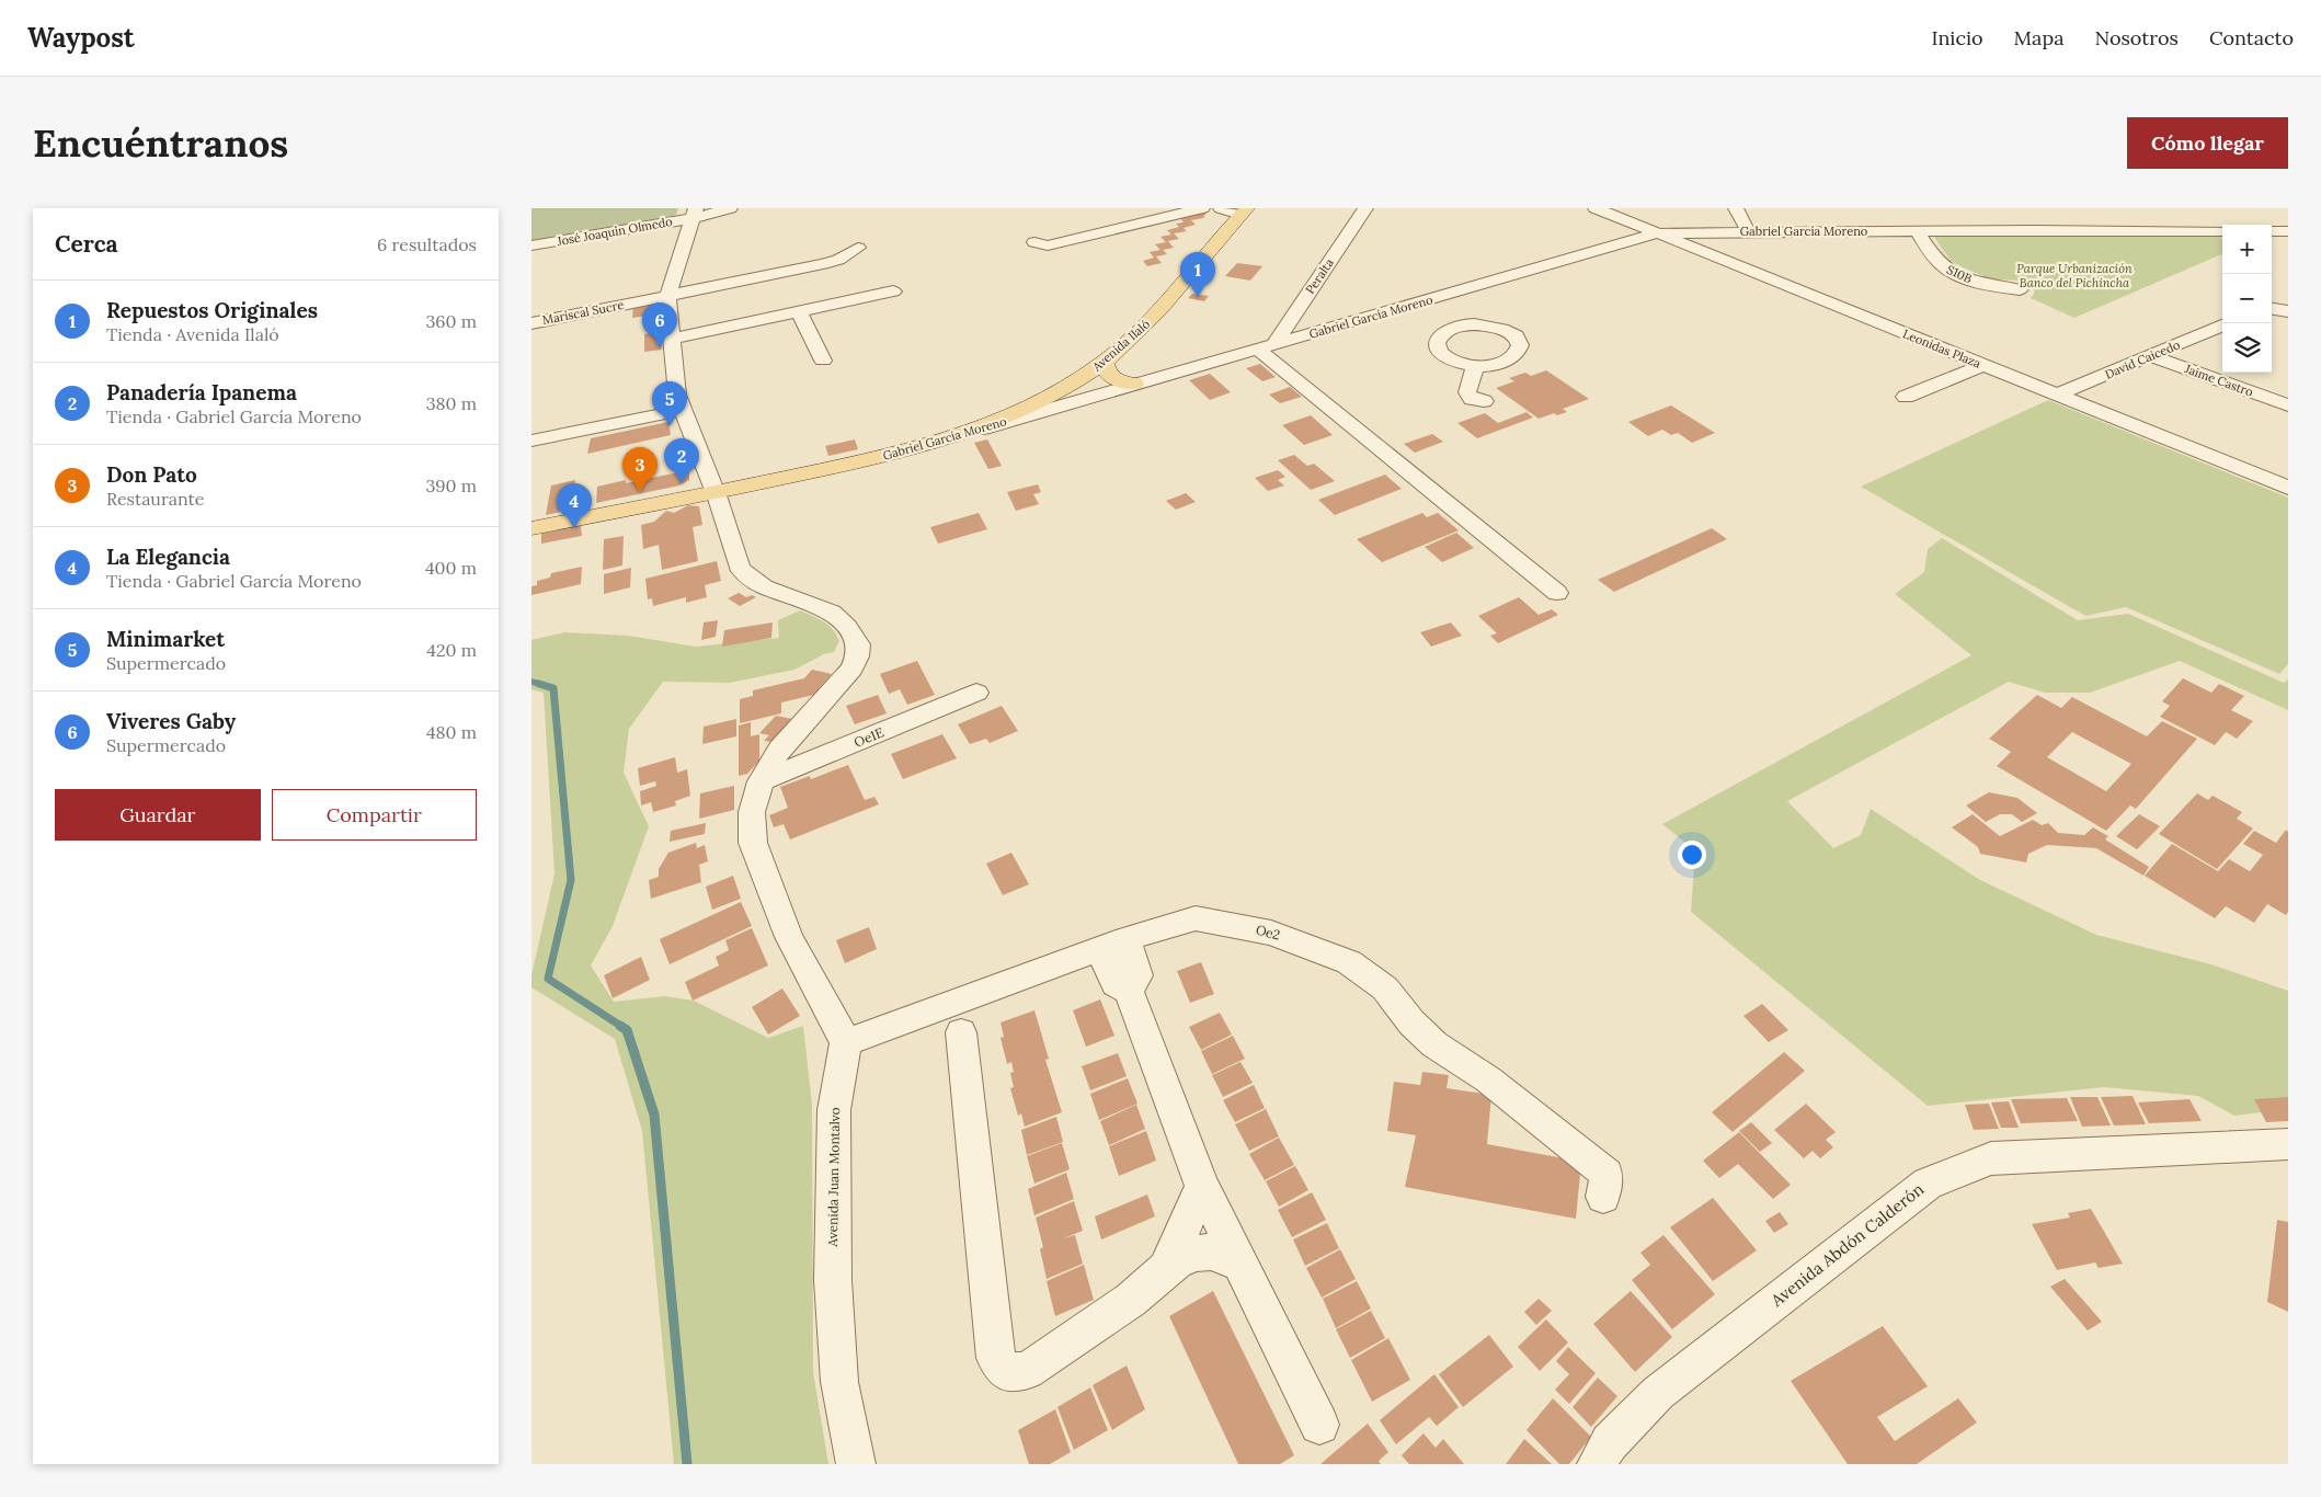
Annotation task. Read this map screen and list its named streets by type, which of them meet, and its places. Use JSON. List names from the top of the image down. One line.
{"streets":{"main road":["Gabriel García Moreno","Avenida Ilaló"],"street":["José Joaquin Olmedo","S10B","Peralta","Mariscal Sucre","Leonidas Plaza","David Caicedo","Jaime Castro","Oe1E","Oe2","Avenida Juan Montalvo","Avenida Abdón Calderón"]},"crossings":[["Gabriel García Moreno","S10B"],["Gabriel García Moreno","Peralta"],["Gabriel García Moreno","Avenida Ilaló"],["Gabriel García Moreno","Leonidas Plaza"],["Leonidas Plaza","David Caicedo"],["David Caicedo","Jaime Castro"],["Oe2","Avenida Juan Montalvo"]],"parks":["Parque Urbanización Banco del Pichincha"],"page":{"header":"Waypost","nav":["Inicio","Mapa","Nosotros","Contacto"],"buttons":["Cómo llegar",["Guardar","Compartir"]],"title":"Encuéntranos","heading":["Cerca","6 resultados"],"map_buttons":["+","−"],"pins":["1","6","5","2","3","4"],"list":[{"mark":"1","name":"Repuestos Originales","note":"Tienda · Avenida Ilaló","value":"360 m"},{"mark":"2","name":"Panadería Ipanema","note":"Tienda · Gabriel García Moreno","value":"380 m"},{"mark":"3","name":"Don Pato","note":"Restaurante","value":"390 m"},{"mark":"4","name":"La Elegancia","note":"Tienda · Gabriel García Moreno","value":"400 m"},{"mark":"5","name":"Minimarket","note":"Supermercado","value":"420 m"},{"mark":"6","name":"Viveres Gaby","note":"Supermercado","value":"480 m"}]}}
